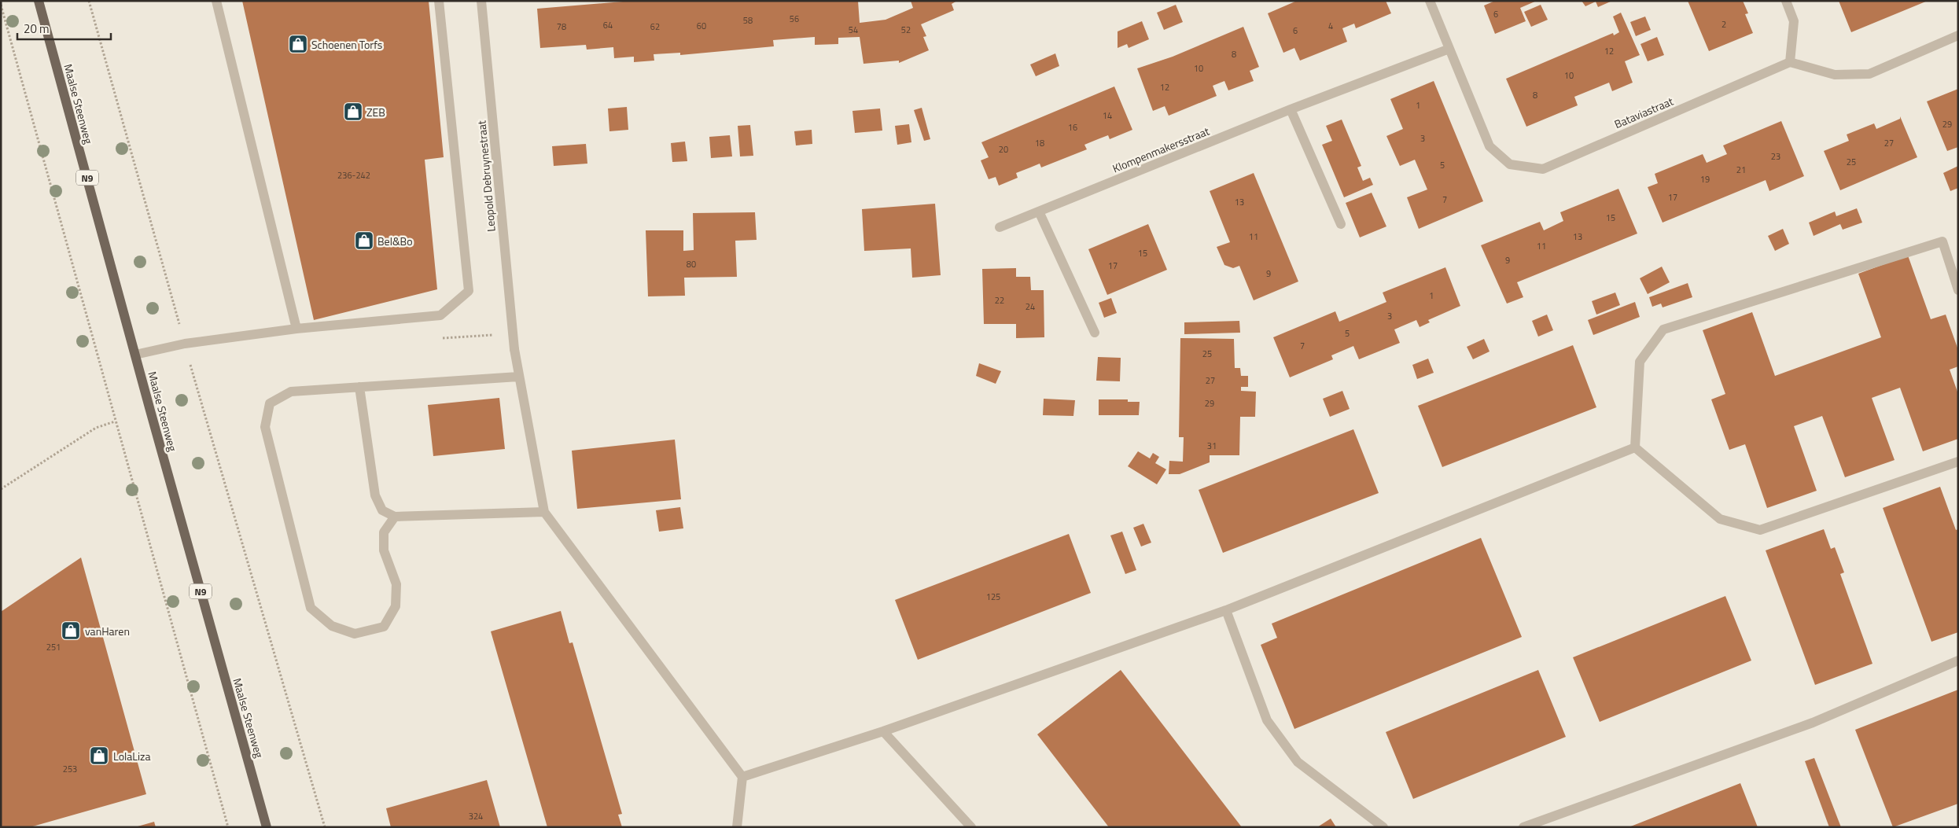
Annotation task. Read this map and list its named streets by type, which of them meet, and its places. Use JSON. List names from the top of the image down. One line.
{"streets":{"main road":["Maalse Steenweg","N9"],"street":["Bataviastraat","Klompenmakersstraat","Leopold Debruynestraat"]},"crossings":[["Bataviastraat","Klompenmakersstraat"]],"places":{"shop":["Schoenen Torfs","ZEB","Bel&Bo","vanHaren","LolaLiza"]},"house_numbers":["6","56","58","2","64","60","4","78","62","54","52","6","12","8","10","10","12","8","1","14","29","16","3","18","27","20","23","25","5","21","236-242","19","17","7","13","15","11","13","11","15","9","80","17","9","1","22","24","3","5","7","25","27","29","31","125","251","253","324"],"scale_bar":"20 m"}
